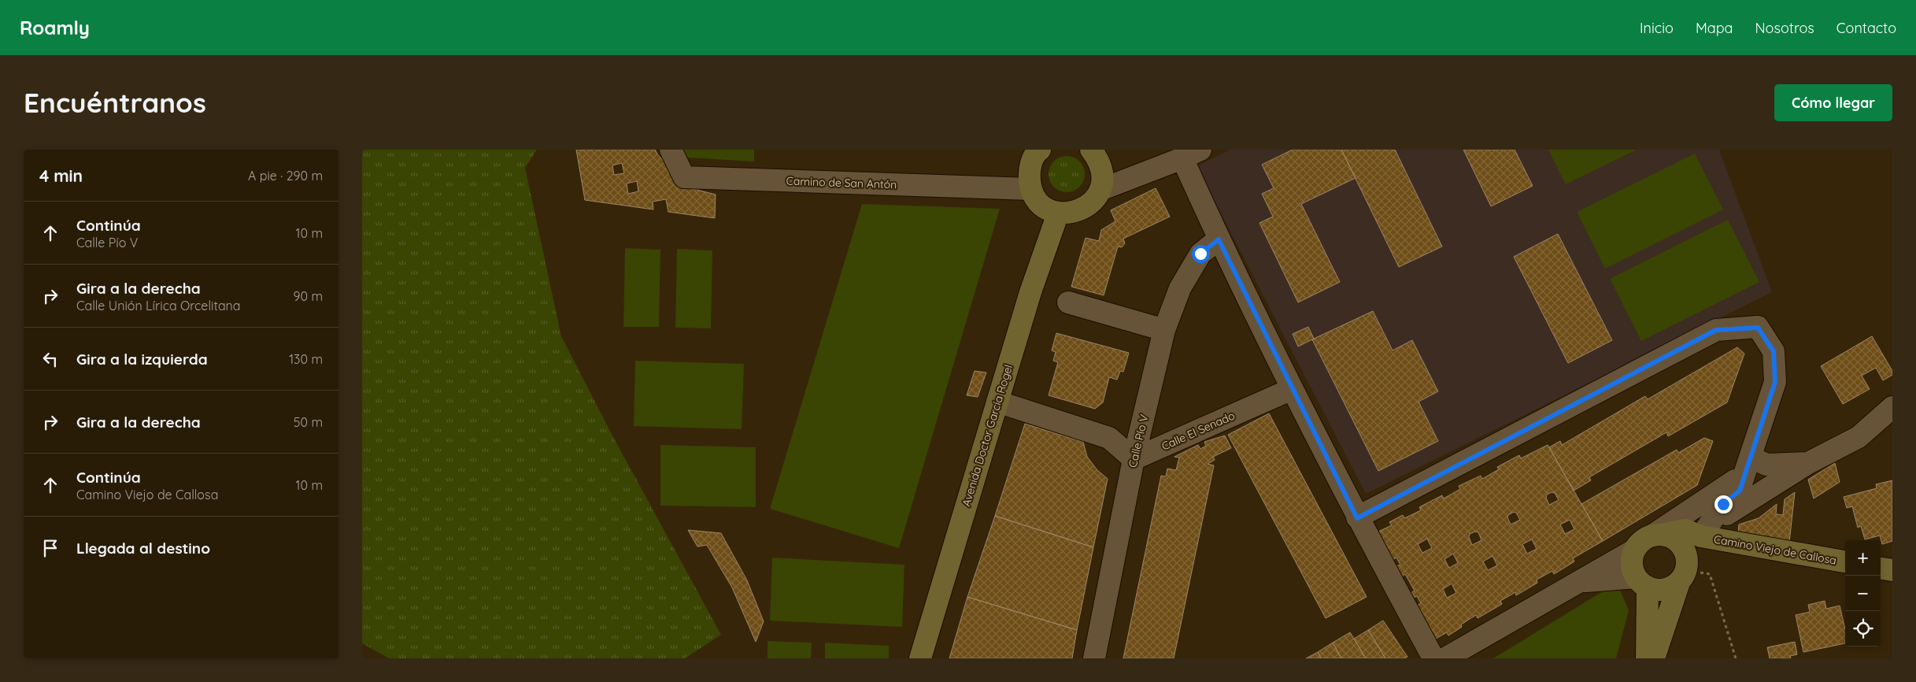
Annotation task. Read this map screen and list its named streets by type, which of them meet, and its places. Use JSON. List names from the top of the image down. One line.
{"streets":{"street":["Camino de San Antón","Calle El Senado","Avenida Doctor García Rogel","Calle Pío V","Camino Viejo de Callosa"]},"crossings":[["Calle El Senado","Calle Pío V"]],"page":{"header":"Roamly","nav":["Inicio","Mapa","Nosotros","Contacto"],"buttons":"Cómo llegar","title":"Encuéntranos","heading":["4 min","A pie · 290 m"],"list":[["Continúa","Calle Pío V","10 m"],["Gira a la derecha","Calle Unión Lírica Orcelitana","90 m"],["Gira a la izquierda","130 m"],["Gira a la derecha","50 m"],["Continúa","Camino Viejo de Callosa","10 m"],"Llegada al destino"],"map_buttons":["+","−"]}}
